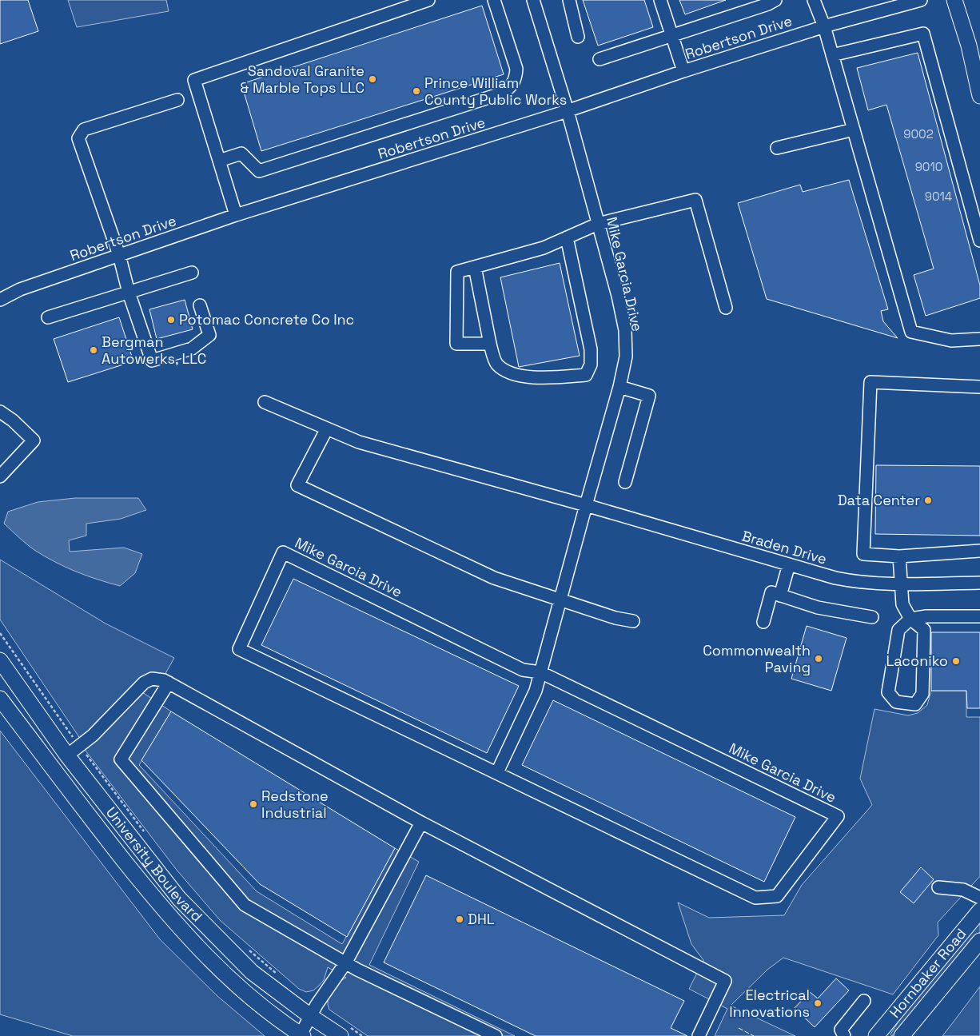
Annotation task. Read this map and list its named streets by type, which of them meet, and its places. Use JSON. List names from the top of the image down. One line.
{"streets":{"main road":["University Boulevard","Hornbaker Road"],"street":["Robertson Drive","Mike Garcia Drive","Braden Drive"]},"crossings":[["Robertson Drive","Mike Garcia Drive"],["Mike Garcia Drive","Braden Drive"]],"places":["Sandoval Granite & Marble Tops LLC","Prince William County Public Works","Potomac Concrete Co Inc","Bergman Autowerks, LLC","Data Center","Commonwealth Paving","Laconiko","Redstone Industrial","DHL","Electrical Innovations"],"house_numbers":["9002","9010","9014"]}
